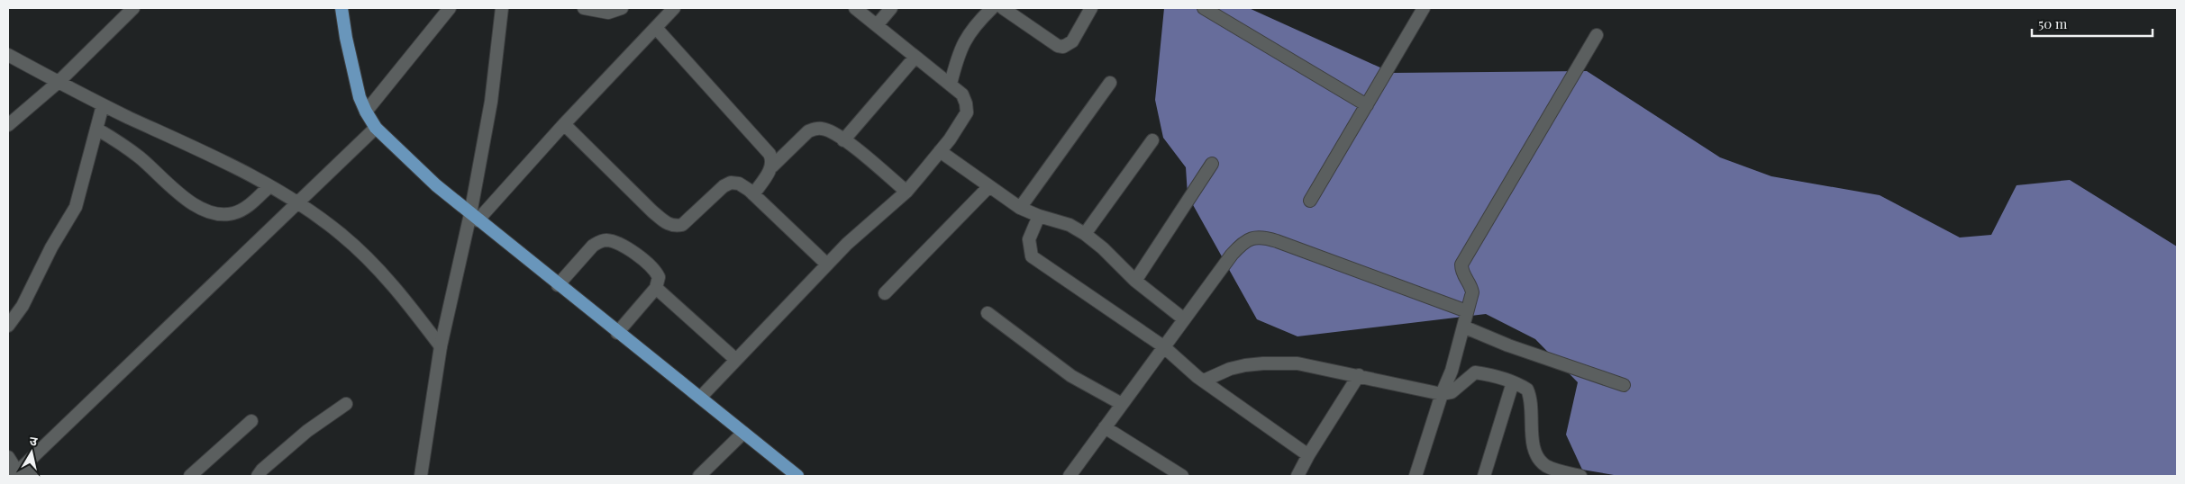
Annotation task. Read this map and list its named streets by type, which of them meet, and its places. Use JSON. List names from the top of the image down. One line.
{"scale_bar":"50 m","north":"top"}
